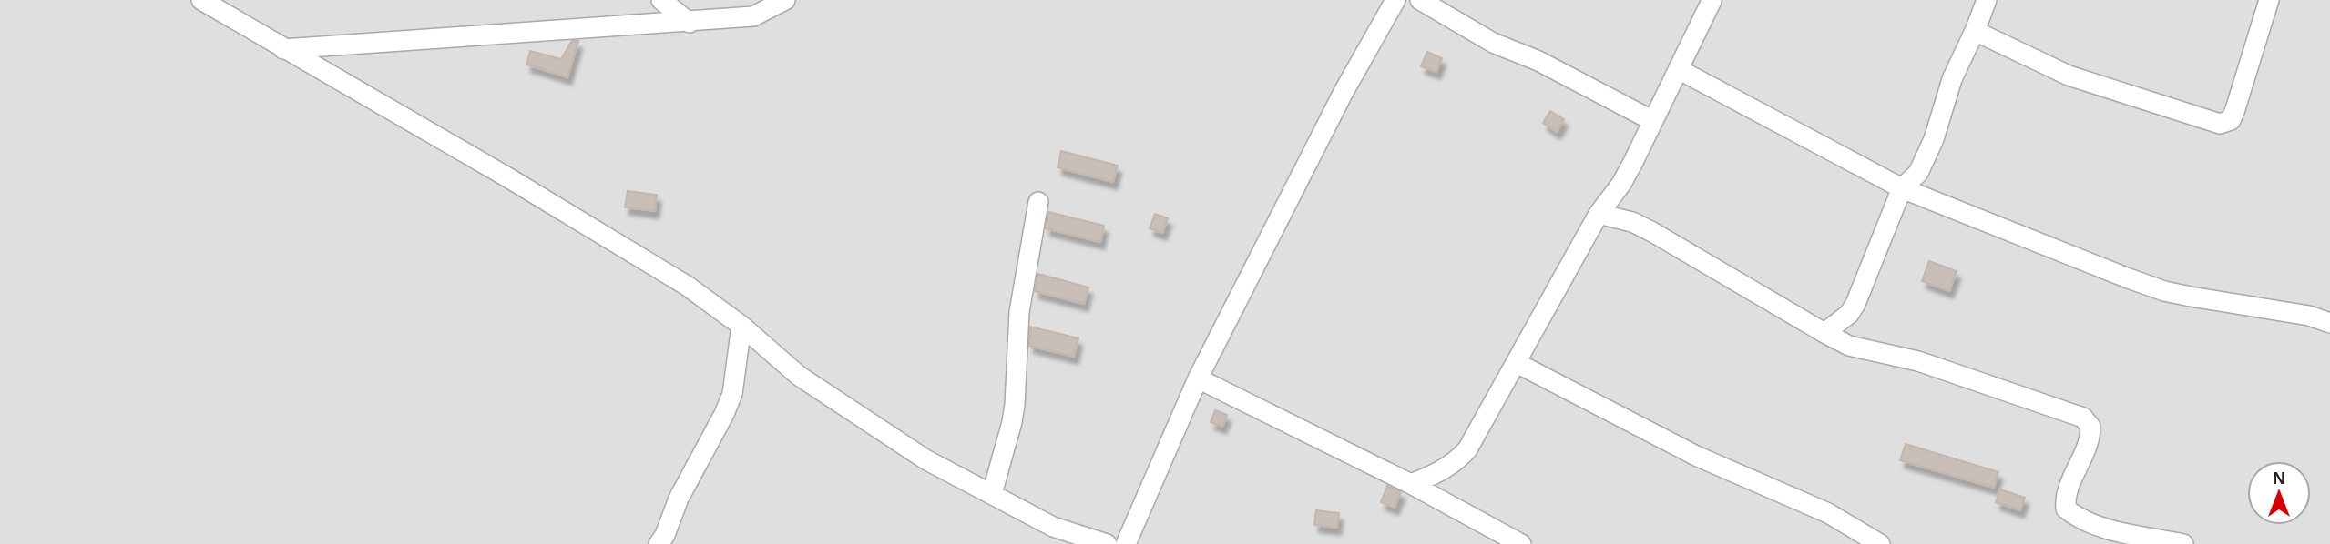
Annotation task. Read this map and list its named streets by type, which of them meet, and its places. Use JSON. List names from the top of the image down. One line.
{"north":"top"}
